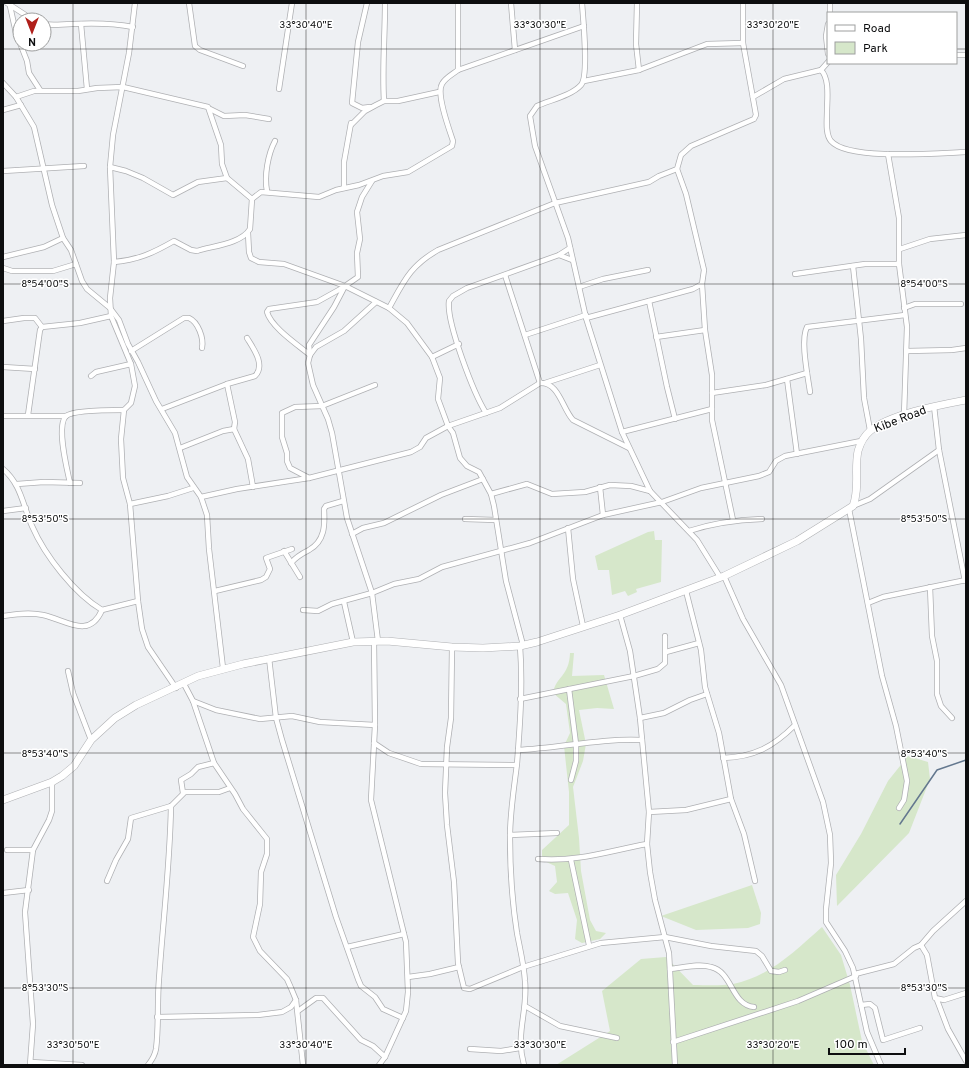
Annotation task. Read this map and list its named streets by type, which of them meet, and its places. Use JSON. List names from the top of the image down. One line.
{"streets":{"street":["Kibe Road"]},"legend":["Road","Park"],"scale_bar":"100 m","north":"bottom","coordinates":["33°30'40\"E","33°30'30\"E","33°30'20\"E","8°54'00\"S","8°53'50\"S","8°53'40\"S","8°53'30\"S","33°30'50\"E"]}
